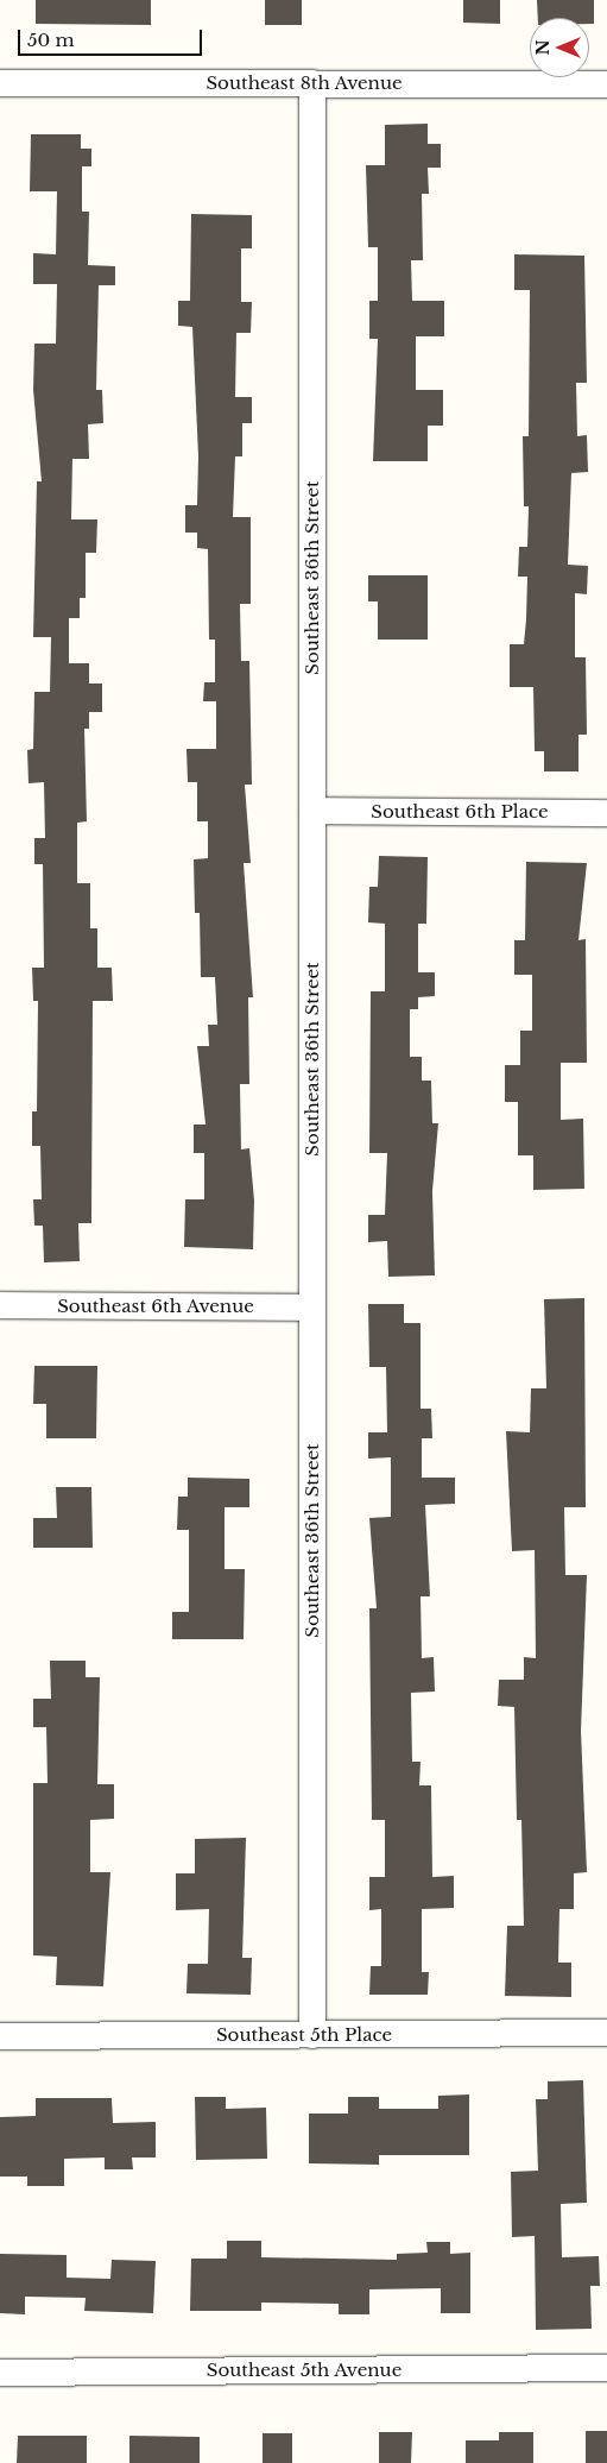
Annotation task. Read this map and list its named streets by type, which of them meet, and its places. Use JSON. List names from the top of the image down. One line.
{"streets":{"street":["Southeast 8th Avenue","Southeast 36th Street","Southeast 6th Place","Southeast 6th Avenue","Southeast 5th Place","Southeast 5th Avenue"]},"crossings":[["Southeast 8th Avenue","Southeast 36th Street"],["Southeast 36th Street","Southeast 6th Place"],["Southeast 36th Street","Southeast 6th Avenue"],["Southeast 36th Street","Southeast 5th Place"]],"scale_bar":"50 m","north":"left"}
